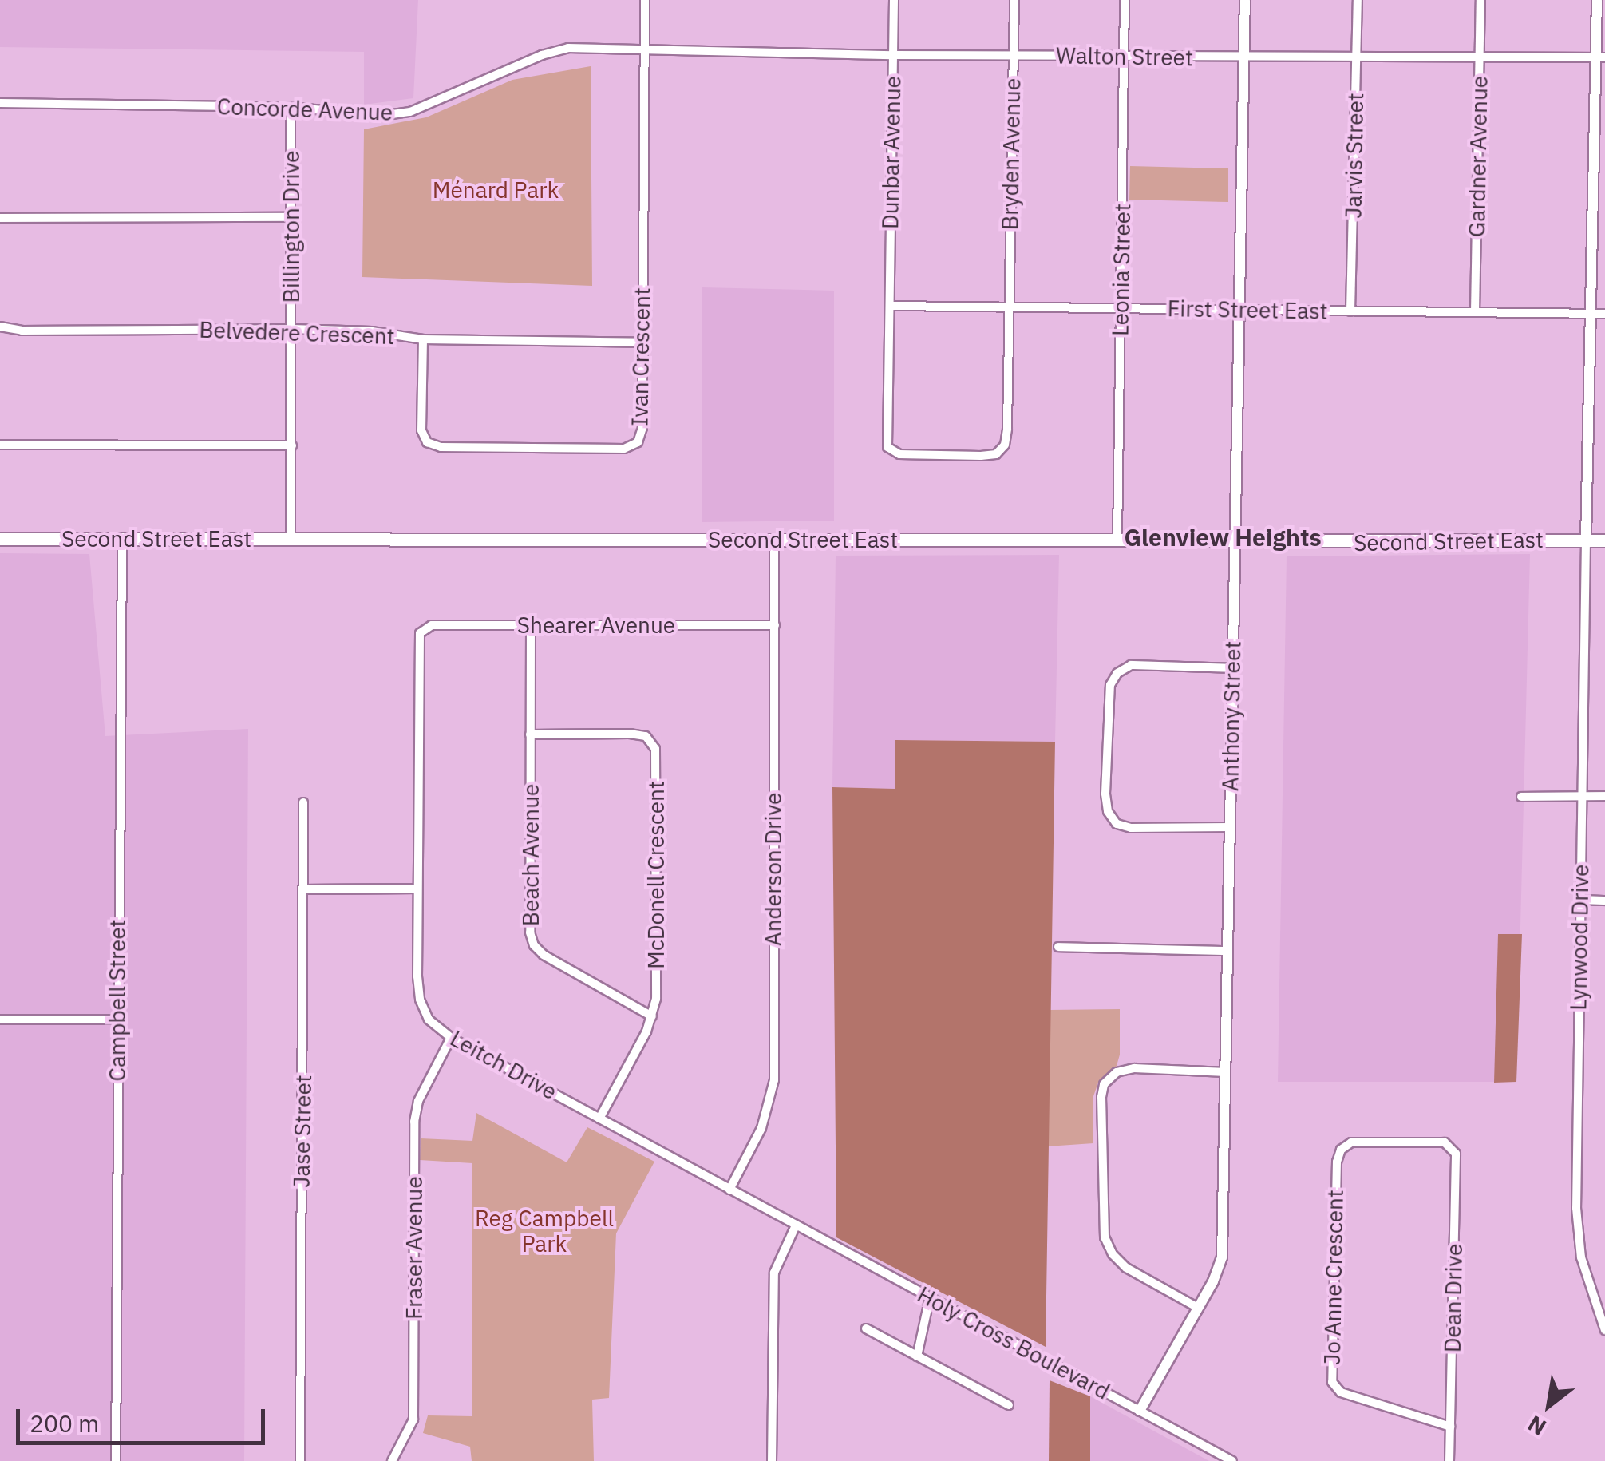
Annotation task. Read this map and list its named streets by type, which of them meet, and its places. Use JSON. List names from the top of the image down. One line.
{"streets":{"main road":["Second Street East"],"street":["Walton Street","Concorde Avenue","Dunbar Avenue","Bryden Avenue","Jarvis Street","Gardner Avenue","Billington Drive","Leonia Street","First Street East","Belvedere Crescent","Ivan Crescent","Shearer Avenue","Anthony Street","Beach Avenue","Anderson Drive","McDonell Crescent","Lynwood Drive","Campbell Street","Leitch Drive","Jase Street","Fraser Avenue","Jo Anne Crescent","Dean Drive","Holy Cross Boulevard"]},"crossings":[["Walton Street","Concorde Avenue"],["Walton Street","Dunbar Avenue"],["Walton Street","Bryden Avenue"],["Walton Street","Jarvis Street"],["Walton Street","Gardner Avenue"],["Walton Street","Leonia Street"],["Walton Street","Ivan Crescent"],["Walton Street","Anthony Street"],["Concorde Avenue","Billington Drive"],["Concorde Avenue","Ivan Crescent"],["Dunbar Avenue","Bryden Avenue"],["Dunbar Avenue","First Street East"],["Bryden Avenue","First Street East"],["Jarvis Street","First Street East"],["Gardner Avenue","First Street East"],["Billington Drive","Belvedere Crescent"],["Billington Drive","Second Street East"],["Leonia Street","First Street East"],["Leonia Street","Second Street East"],["First Street East","Anthony Street"],["Belvedere Crescent","Ivan Crescent"],["Second Street East","Anthony Street"],["Second Street East","Anderson Drive"],["Second Street East","Lynwood Drive"],["Second Street East","Campbell Street"],["Shearer Avenue","Beach Avenue"],["Shearer Avenue","Anderson Drive"],["Shearer Avenue","Leitch Drive"],["Anthony Street","Holy Cross Boulevard"],["Beach Avenue","McDonell Crescent"],["Anderson Drive","Leitch Drive"],["McDonell Crescent","Leitch Drive"],["Leitch Drive","Fraser Avenue"],["Leitch Drive","Holy Cross Boulevard"],["Jo Anne Crescent","Dean Drive"]],"districts":["Glenview Heights"],"parks":["Ménard Park","Reg Campbell Park"],"scale_bar":"200 m","north":"bottom left"}
